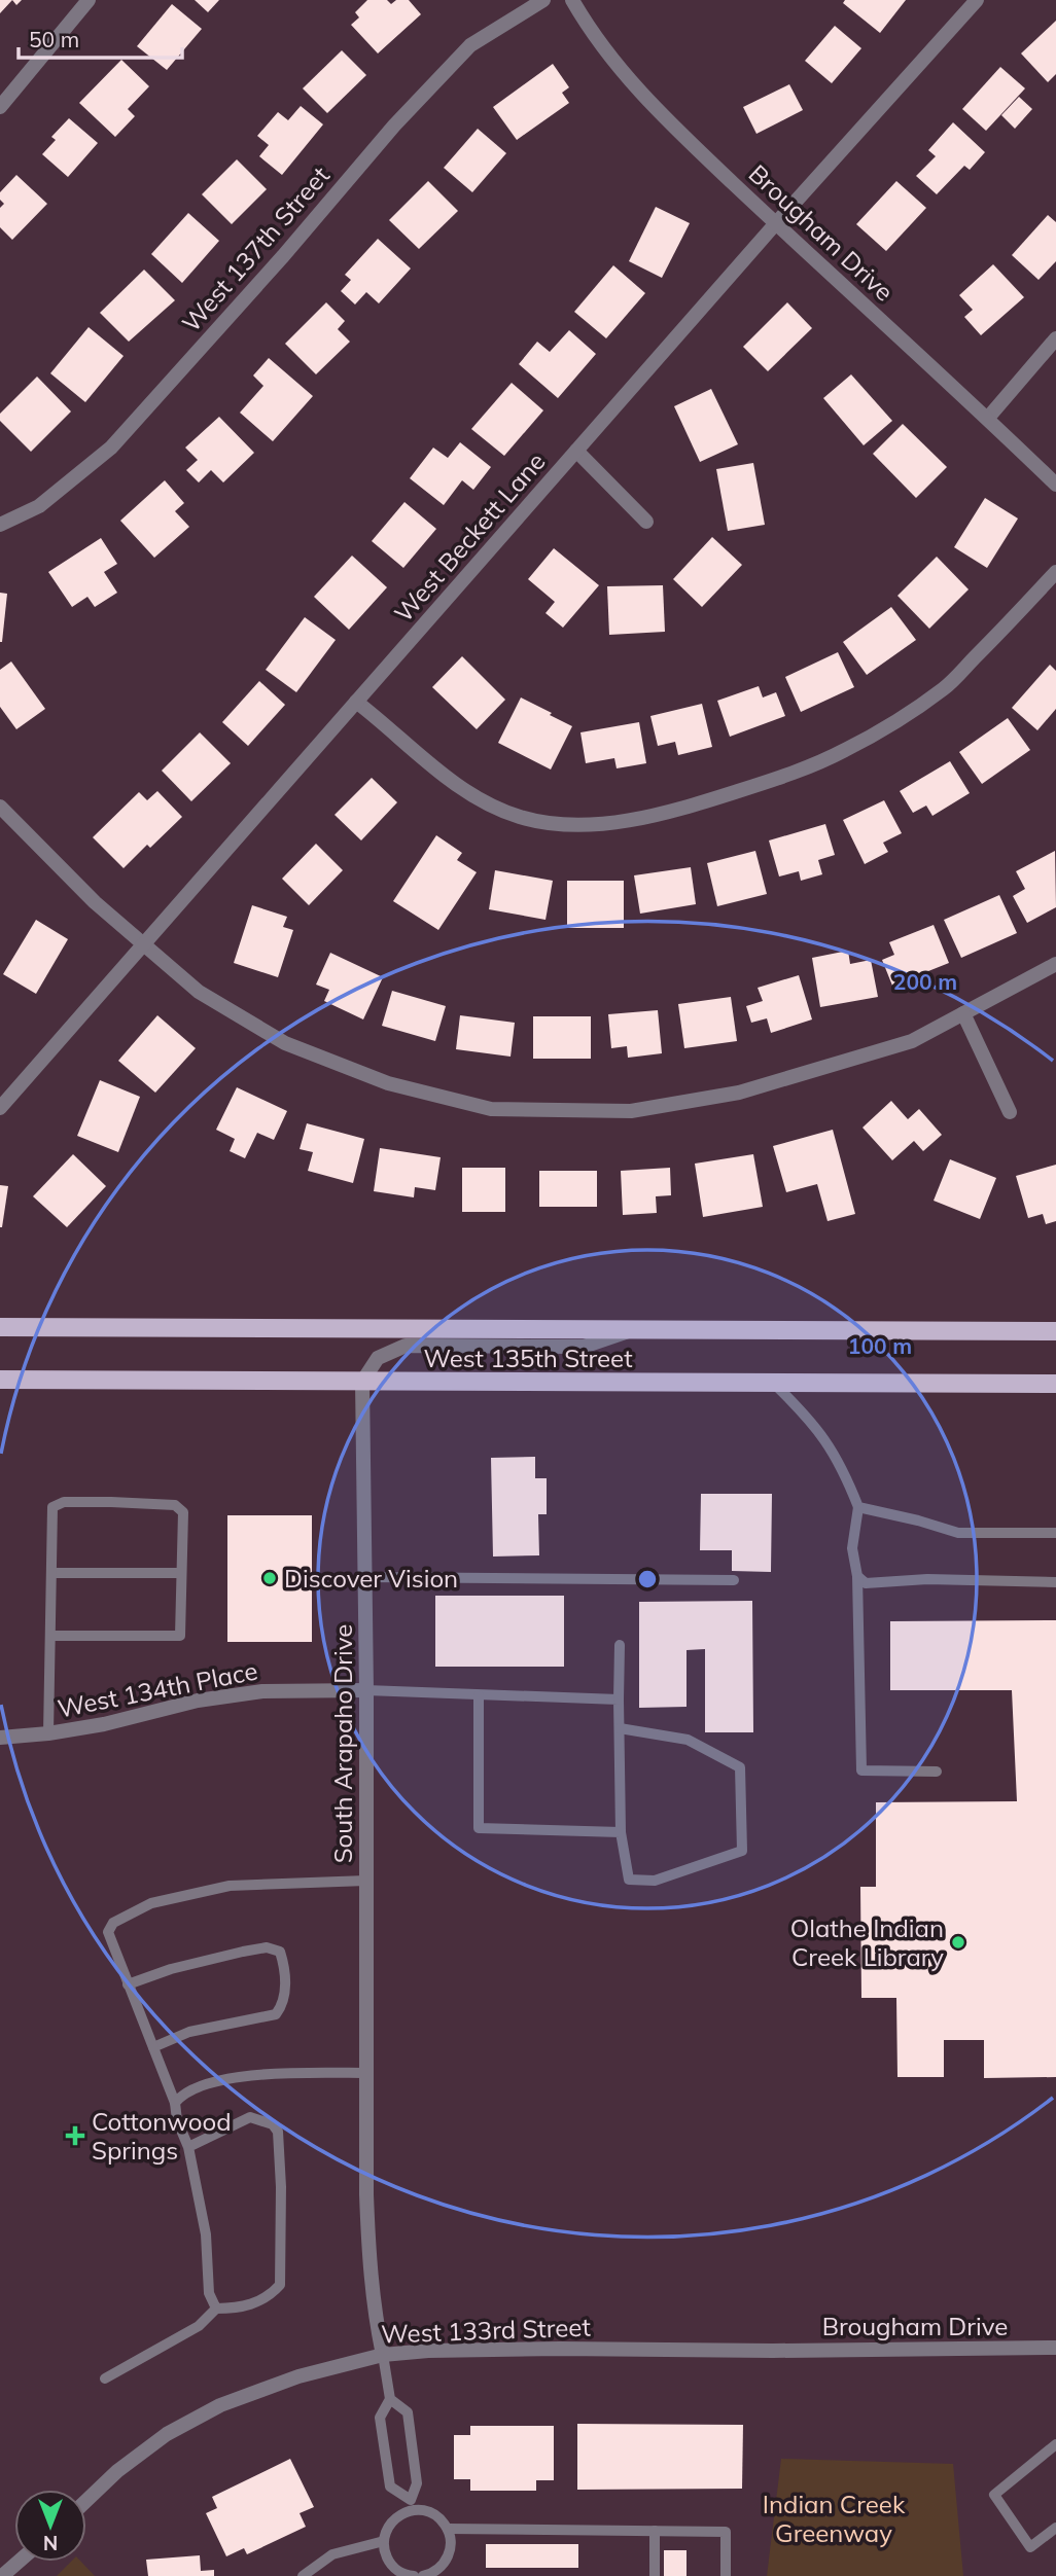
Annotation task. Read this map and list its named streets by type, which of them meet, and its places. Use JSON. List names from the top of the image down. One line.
{"streets":{"main road":["West 135th Street"],"street":["Brougham Drive","West 137th Street","West Beckett Lane","West 134th Place","South Arapaho Drive","West 133rd Street"]},"crossings":[["Brougham Drive","West Beckett Lane"],["Brougham Drive","West 133rd Street"],["West 135th Street","South Arapaho Drive"],["West 134th Place","South Arapaho Drive"],["South Arapaho Drive","West 133rd Street"]],"parks":["Indian Creek Greenway"],"places":{"other":["Discover Vision","Olathe Indian Creek Library"],"health":["Cottonwood Springs"]},"scale_bar":"50 m","north":"bottom","rings":["200 m","100 m"]}
